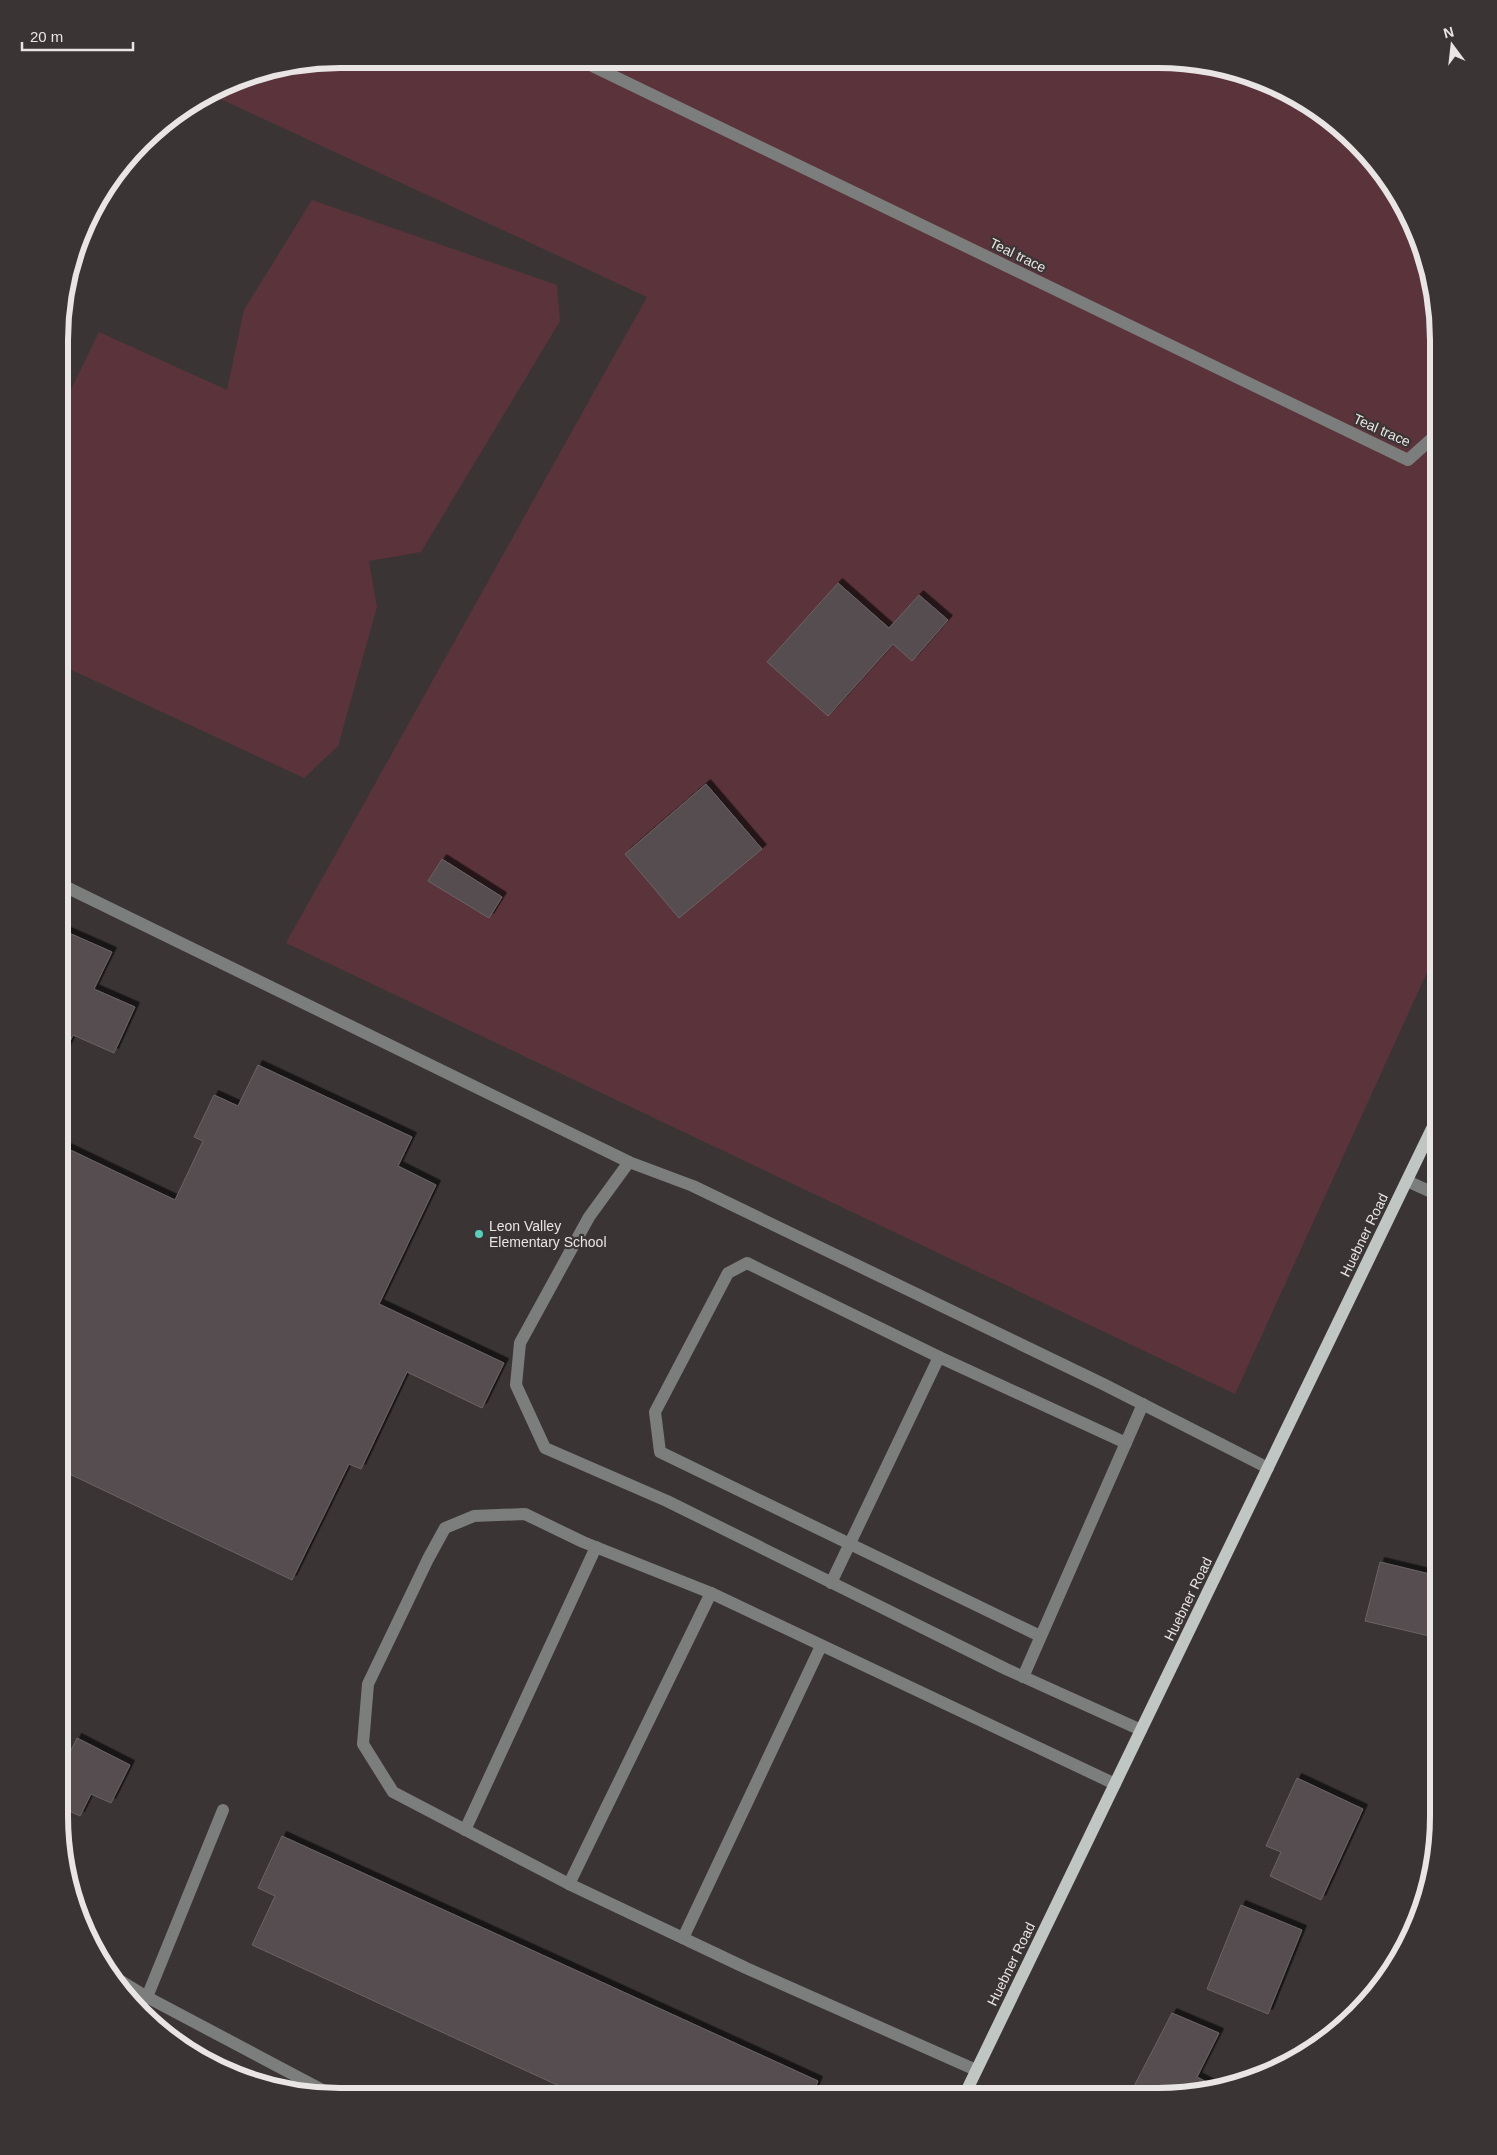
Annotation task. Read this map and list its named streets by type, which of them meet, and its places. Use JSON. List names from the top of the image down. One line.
{"streets":{"main road":["Huebner Road"],"street":["Teal trace"]},"places":["Leon Valley Elementary School"],"scale_bar":"20 m","north":"top"}
